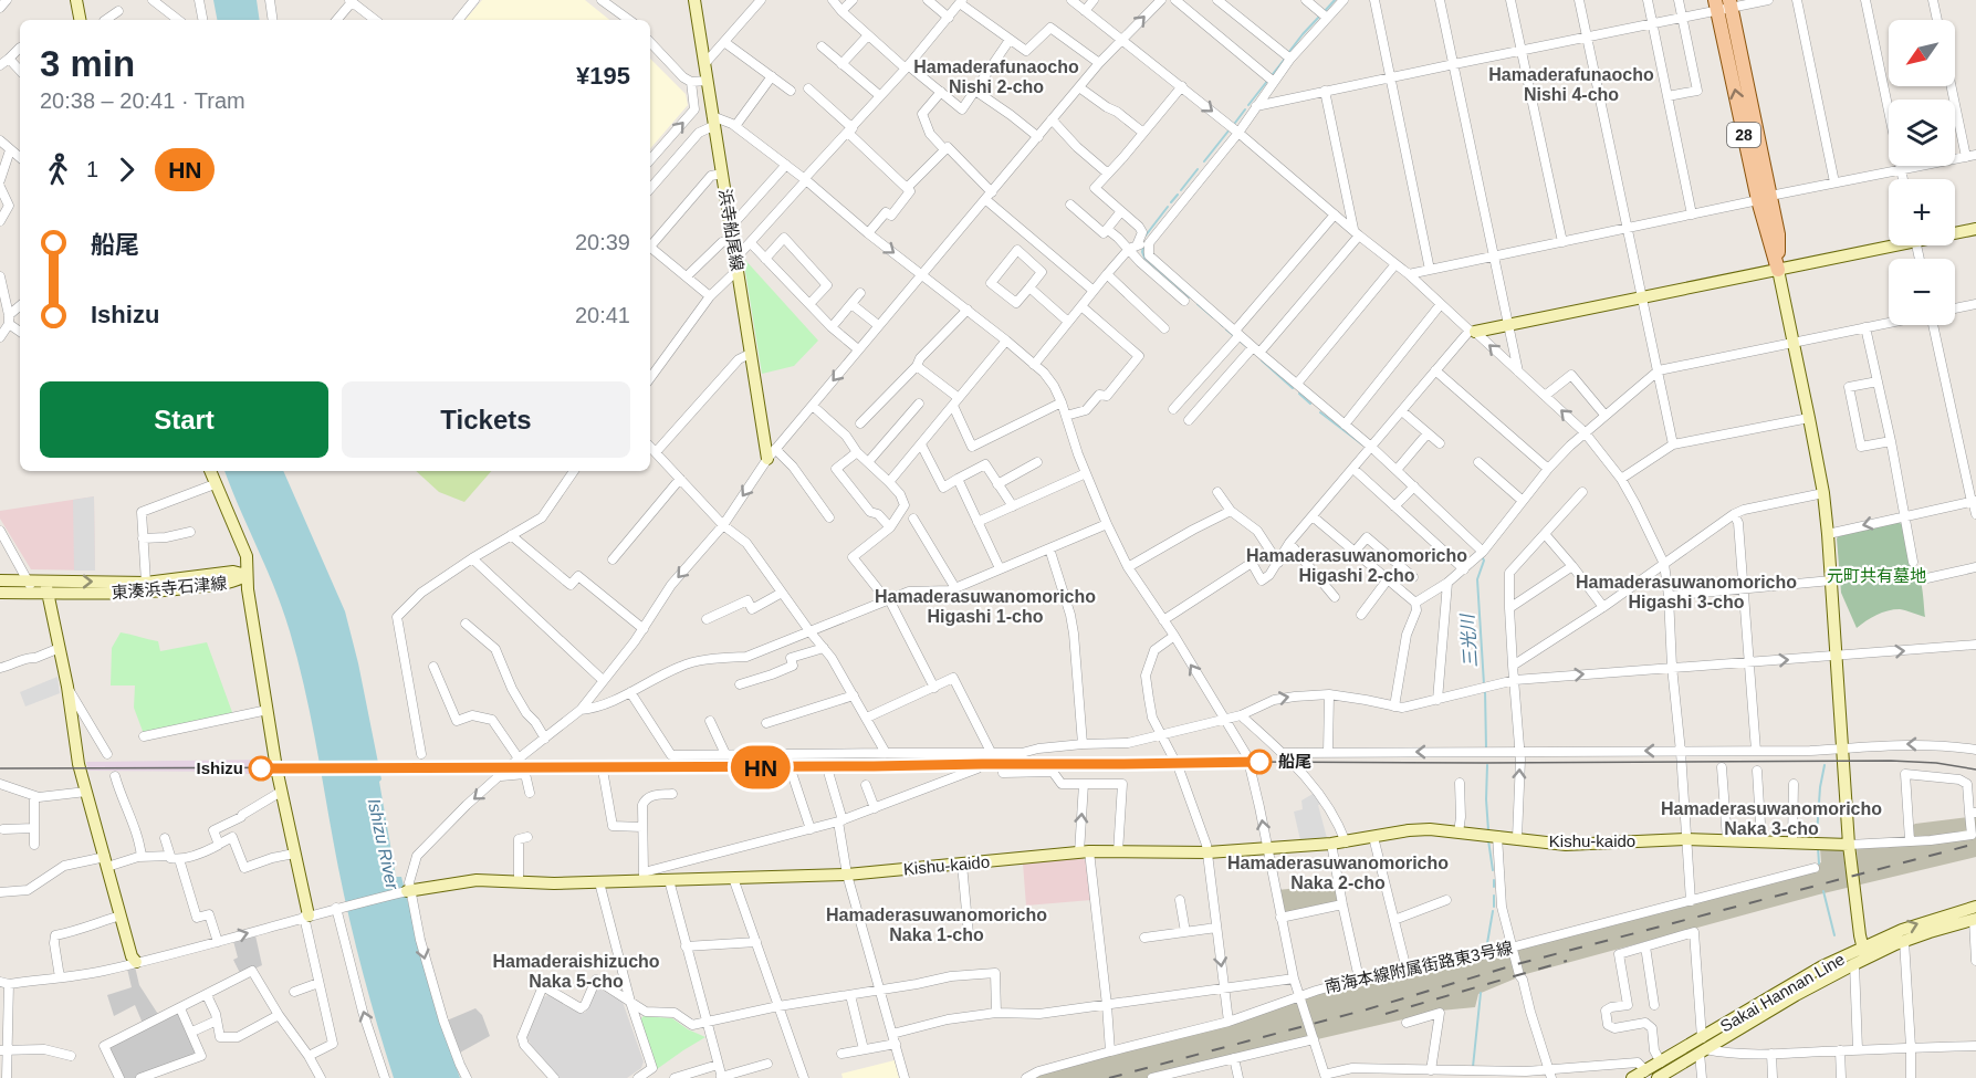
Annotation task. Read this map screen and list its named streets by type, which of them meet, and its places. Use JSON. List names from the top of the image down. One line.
{"streets":{"main road":["28"],"street":["浜寺船尾線","東湊浜寺石津線","Kishu-kaido","南海本線附属街路東3号線","Sakai Hannan Line"]},"districts":["Hamaderafunaocho Nishi 2-cho","Hamaderafunaocho Nishi 4-cho","Hamaderasuwanomoricho Higashi 2-cho","Hamaderasuwanomoricho Higashi 3-cho","Hamaderasuwanomoricho Higashi 1-cho","Hamaderasuwanomoricho Naka 3-cho","Hamaderasuwanomoricho Naka 2-cho","Hamaderasuwanomoricho Naka 1-cho","Hamaderaishizucho Naka 5-cho"],"water":["三光川","Ishizu River"],"parks":["元町共有墓地"],"places":["船尾","Ishizu"],"lines":["tram line HN"],"north":"bottom left","page":{"on_map":"HN","map_buttons":["+","−"],"heading":["3 min","20:38 – 20:41 · Tram","¥195"],"legs":["1","HN"],"list":[{"name":"船尾","value":"20:39"},{"name":"Ishizu","value":"20:41"}],"buttons":["Start","Tickets"]}}
